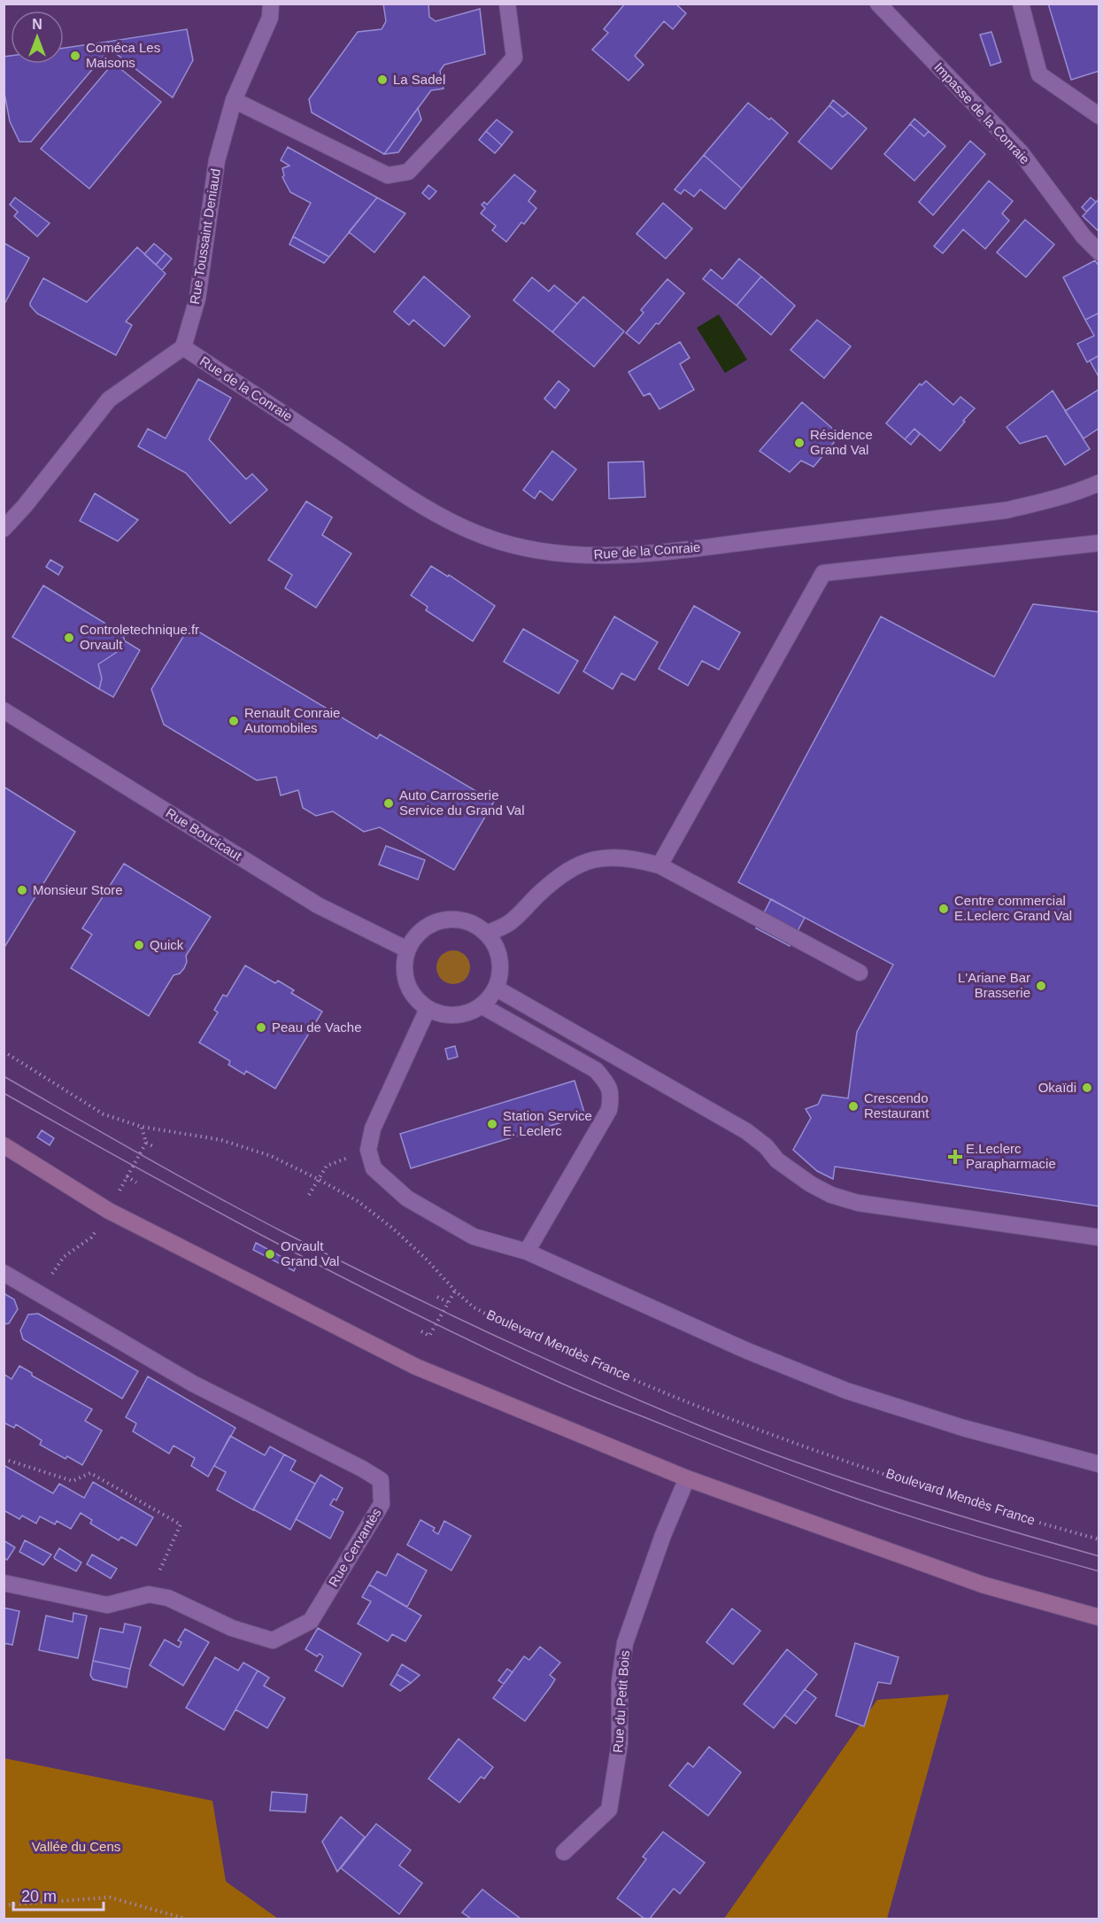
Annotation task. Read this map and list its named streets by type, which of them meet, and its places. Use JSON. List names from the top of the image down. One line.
{"streets":{"street":["Impasse de la Conraie","Rue Toussaint Deniaud","Rue de la Conraie","Rue Boucicaut","Rue Cervantès","Rue du Petit Bois"],"path":["Boulevard Mendès France"]},"crossings":[["Rue Toussaint Deniaud","Rue de la Conraie"]],"parks":["Vallée du Cens"],"places":{"other":["Coméca Les Maisons","La Sadel","Résidence Grand Val","Controletechnique.fr Orvault","Renault Conraie Automobiles","Auto Carrosserie Service du Grand Val","Monsieur Store","Centre commercial E.Leclerc Grand Val","Quick","L'Ariane Bar Brasserie","Peau de Vache","Okaïdi","Crescendo Restaurant","Station Service E. Leclerc","Orvault Grand Val"],"health":["E.Leclerc Parapharmacie"]},"scale_bar":"20 m","north":"top"}
